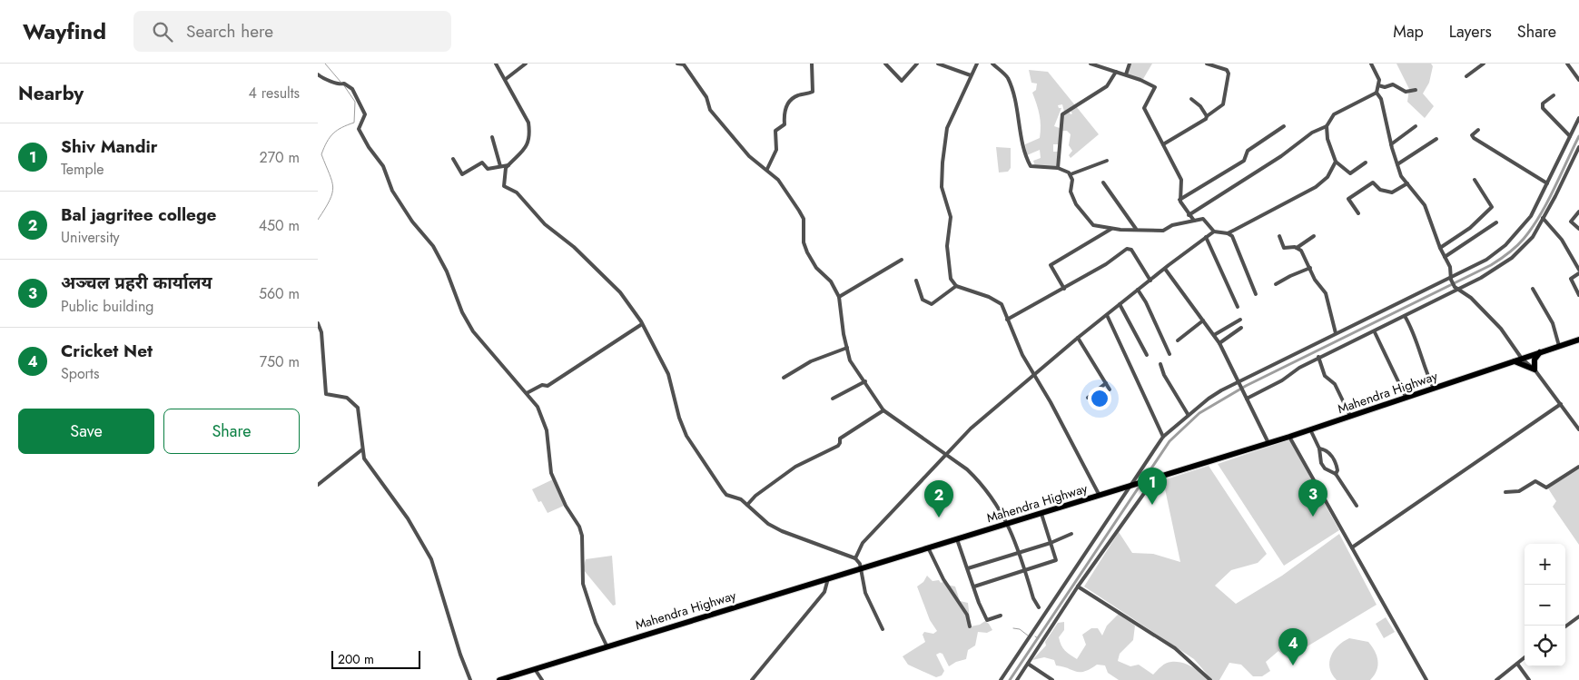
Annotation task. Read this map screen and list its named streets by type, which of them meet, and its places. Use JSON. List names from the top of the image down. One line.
{"streets":{"highway":["Mahendra Highway"]},"scale_bar":"200 m","page":{"header":"Wayfind","search":"Search here","nav":["Map","Layers","Share"],"heading":["Nearby","4 results"],"list":[{"mark":"1","name":"Shiv Mandir","note":"Temple","value":"270 m"},{"mark":"2","name":"Bal jagritee college","note":"University","value":"450 m"},{"mark":"3","name":"अञ्चल प्रहरी कार्यालय","note":"Public building","value":"560 m"},{"mark":"4","name":"Cricket Net","note":"Sports","value":"750 m"}],"buttons":["Save","Share"],"pins":["1","3","2","4"],"map_buttons":["+","−"],"scale":"200 m"}}
